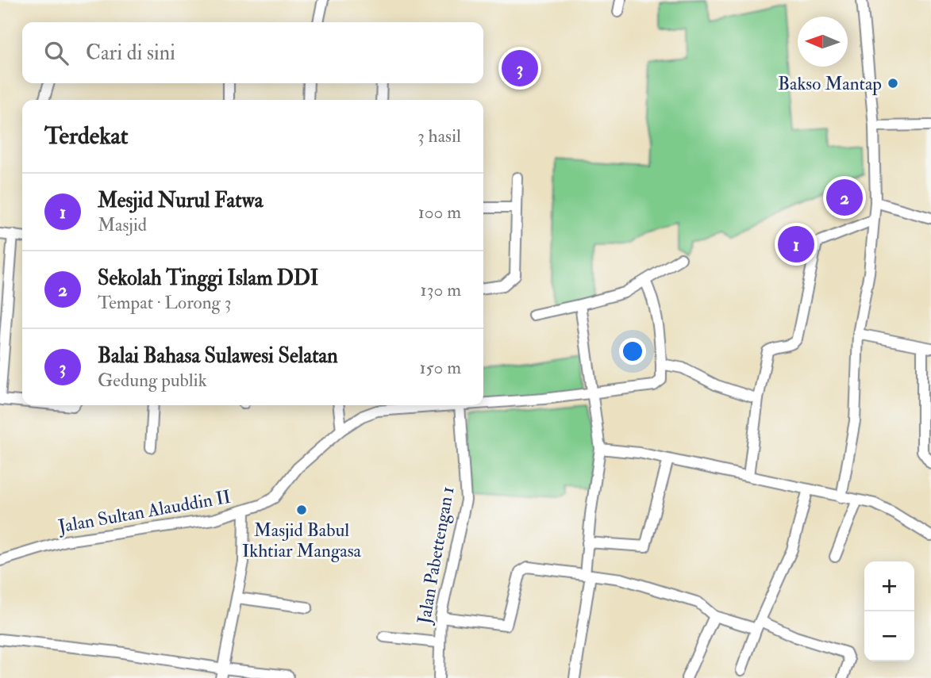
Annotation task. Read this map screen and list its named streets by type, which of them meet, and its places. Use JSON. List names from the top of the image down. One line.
{"streets":{"street":["Jalan Sultan Alauddin II","Jalan Pabettengan 1"]},"crossings":[["Jalan Sultan Alauddin II","Jalan Pabettengan 1"]],"places":["Bakso Mantap","Masjid Babul Ikhtiar Mangasa"],"north":"left","page":{"search":"Cari di sini","pins":["3","2","1"],"heading":["Terdekat","3 hasil"],"list":[{"mark":"1","name":"Mesjid Nurul Fatwa","note":"Masjid","value":"100 m"},{"mark":"2","name":"Sekolah Tinggi Islam DDI","note":"Tempat · Lorong 3","value":"130 m"},{"mark":"3","name":"Balai Bahasa Sulawesi Selatan","note":"Gedung publik","value":"150 m"}],"map_buttons":["+","−"]}}
